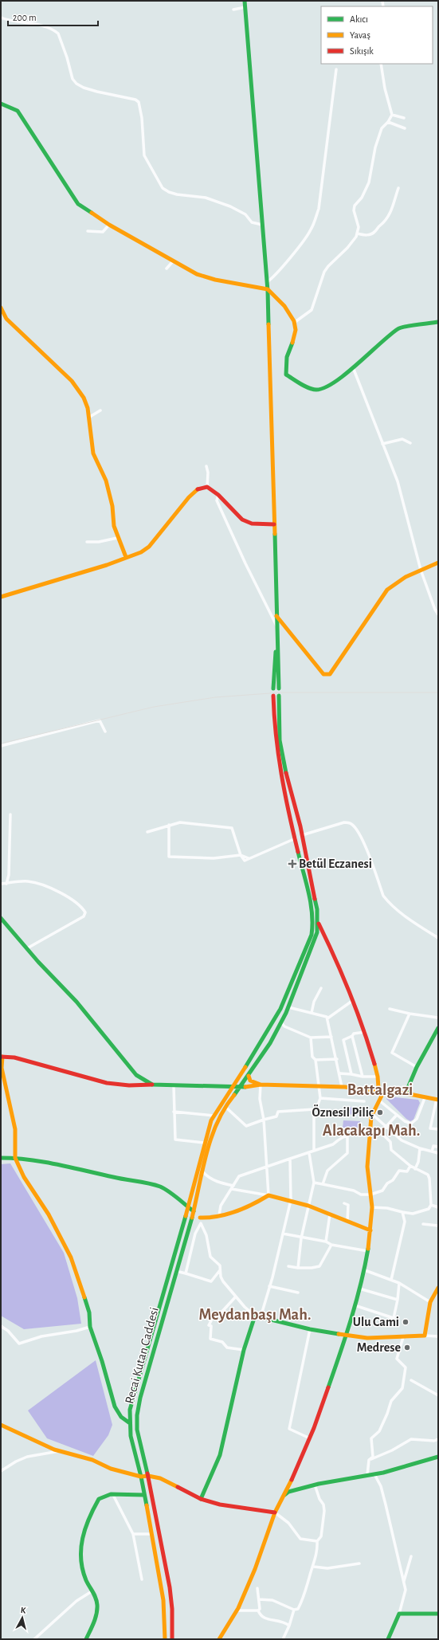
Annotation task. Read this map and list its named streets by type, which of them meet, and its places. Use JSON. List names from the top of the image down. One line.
{"streets":{"street":["Recai Kutan Caddesi"]},"districts":["Battalgazi","Alacakapı Mah.","Meydanbaşı Mah."],"places":{"health":["Betül Eczanesi"],"other":["Öznesil Piliç","Ulu Cami","Medrese"]},"legend":["Akıcı","Yavaş","Sıkışık"],"scale_bar":"200 m","north":"top"}
